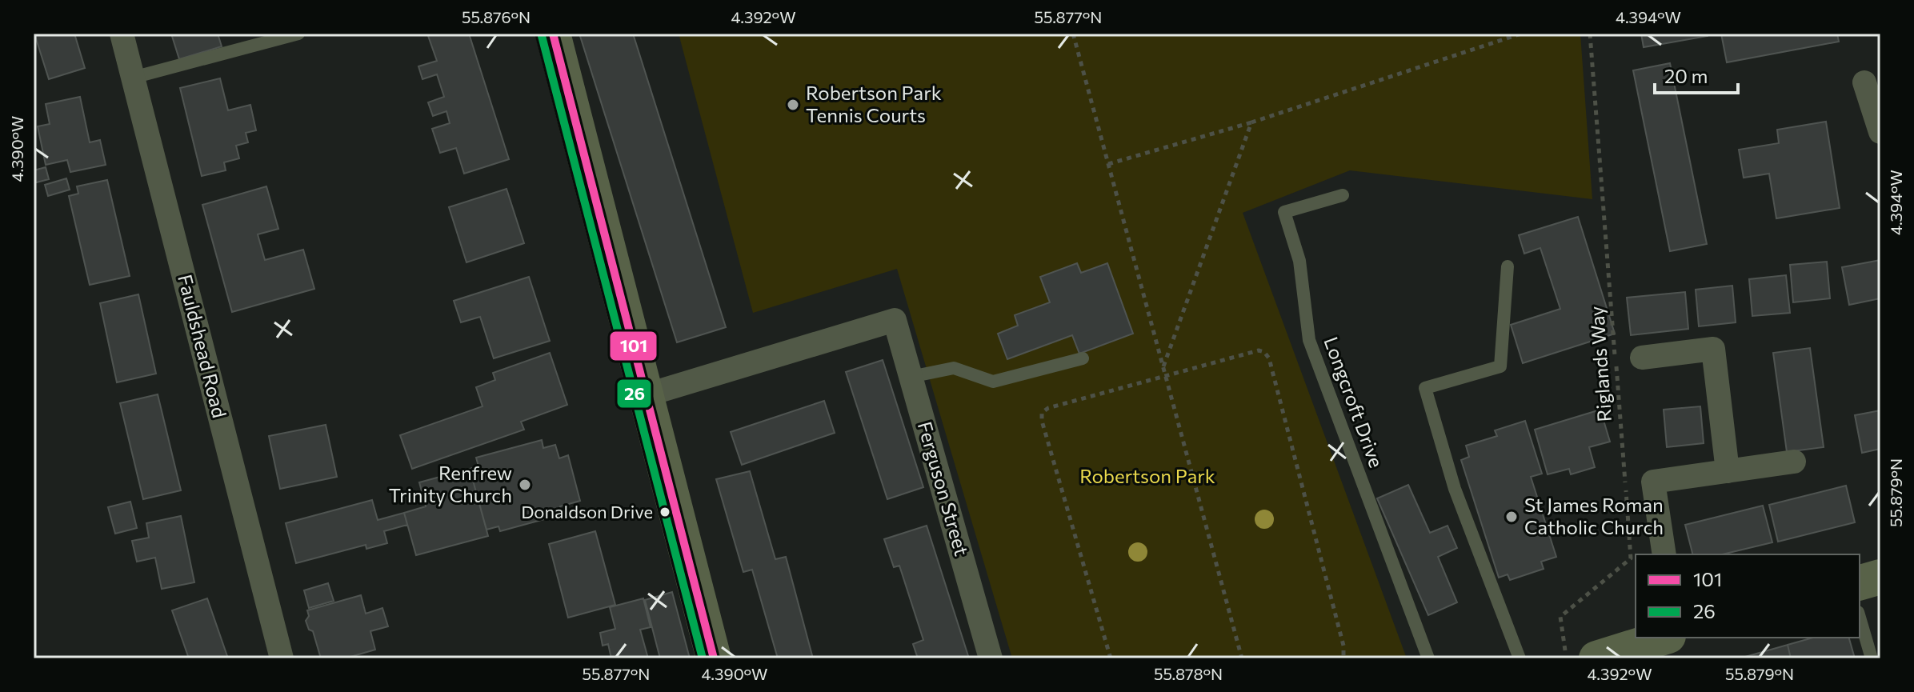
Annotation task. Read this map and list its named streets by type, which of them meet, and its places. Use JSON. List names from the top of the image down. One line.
{"streets":{"street":["Fauldshead Road","Ferguson Street"],"lane":["Longcroft Drive"],"path":["Riglands Way"]},"parks":["Robertson Park"],"places":["Robertson Park Tennis Courts","Renfrew Trinity Church","Donaldson Drive","St James Roman Catholic Church"],"lines":["transit line 101","transit line 26"],"legend":["101","26"],"scale_bar":"20 m","coordinates":["55.876°N","4.392°W","55.877°N","4.394°W","4.390°W","55.879°N","55.878°N"]}
